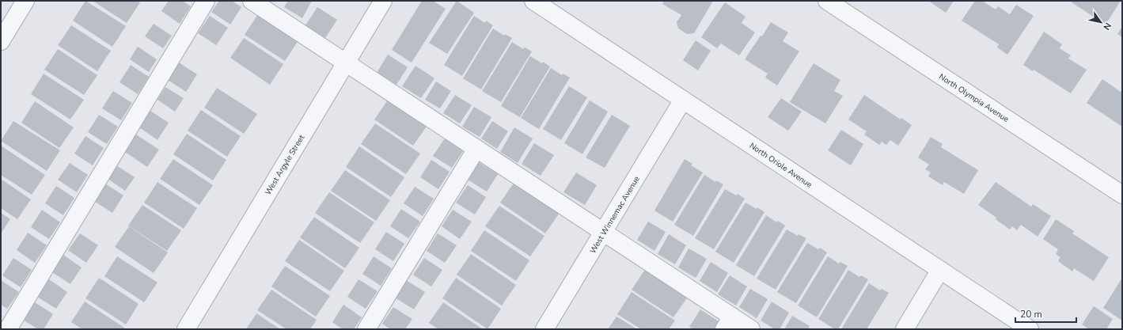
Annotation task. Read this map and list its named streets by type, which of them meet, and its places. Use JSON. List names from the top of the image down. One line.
{"streets":{"street":["North Olympia Avenue","West Argyle Street","North Oriole Avenue","West Winnemac Avenue"]},"crossings":[["North Oriole Avenue","West Winnemac Avenue"]],"scale_bar":"20 m","north":"bottom right"}
